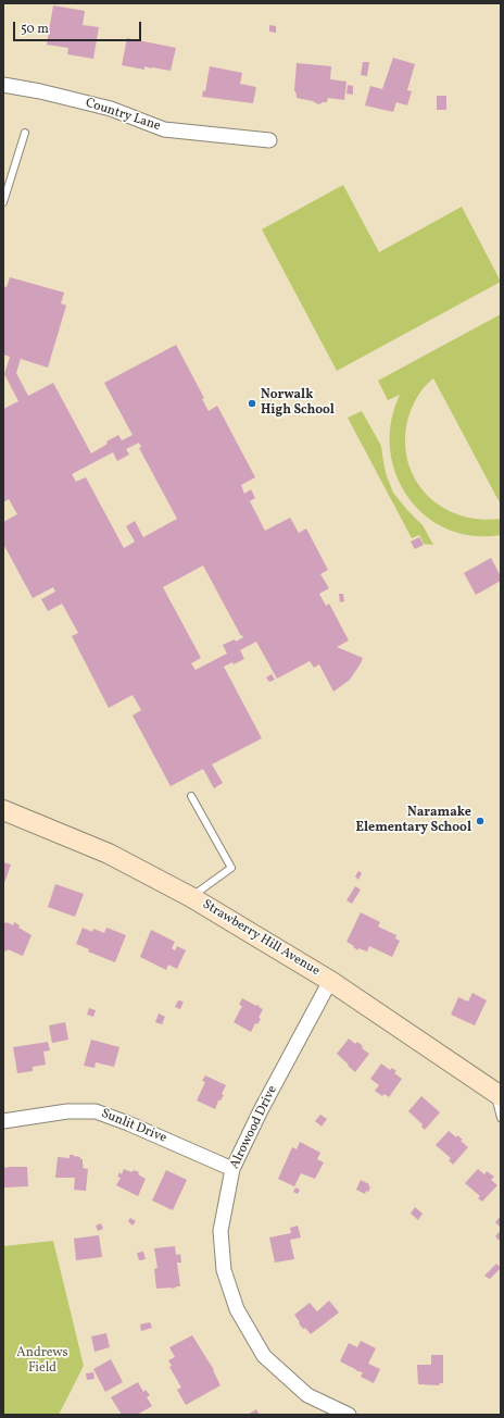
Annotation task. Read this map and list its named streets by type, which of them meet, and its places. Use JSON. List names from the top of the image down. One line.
{"streets":{"main road":["Strawberry Hill Avenue"],"street":["Country Lane","Sunlit Drive","Alrowood Drive"]},"crossings":[["Strawberry Hill Avenue","Alrowood Drive"],["Sunlit Drive","Alrowood Drive"]],"parks":["Andrews Field"],"places":["Norwalk High School","Naramake Elementary School"],"scale_bar":"50 m"}
